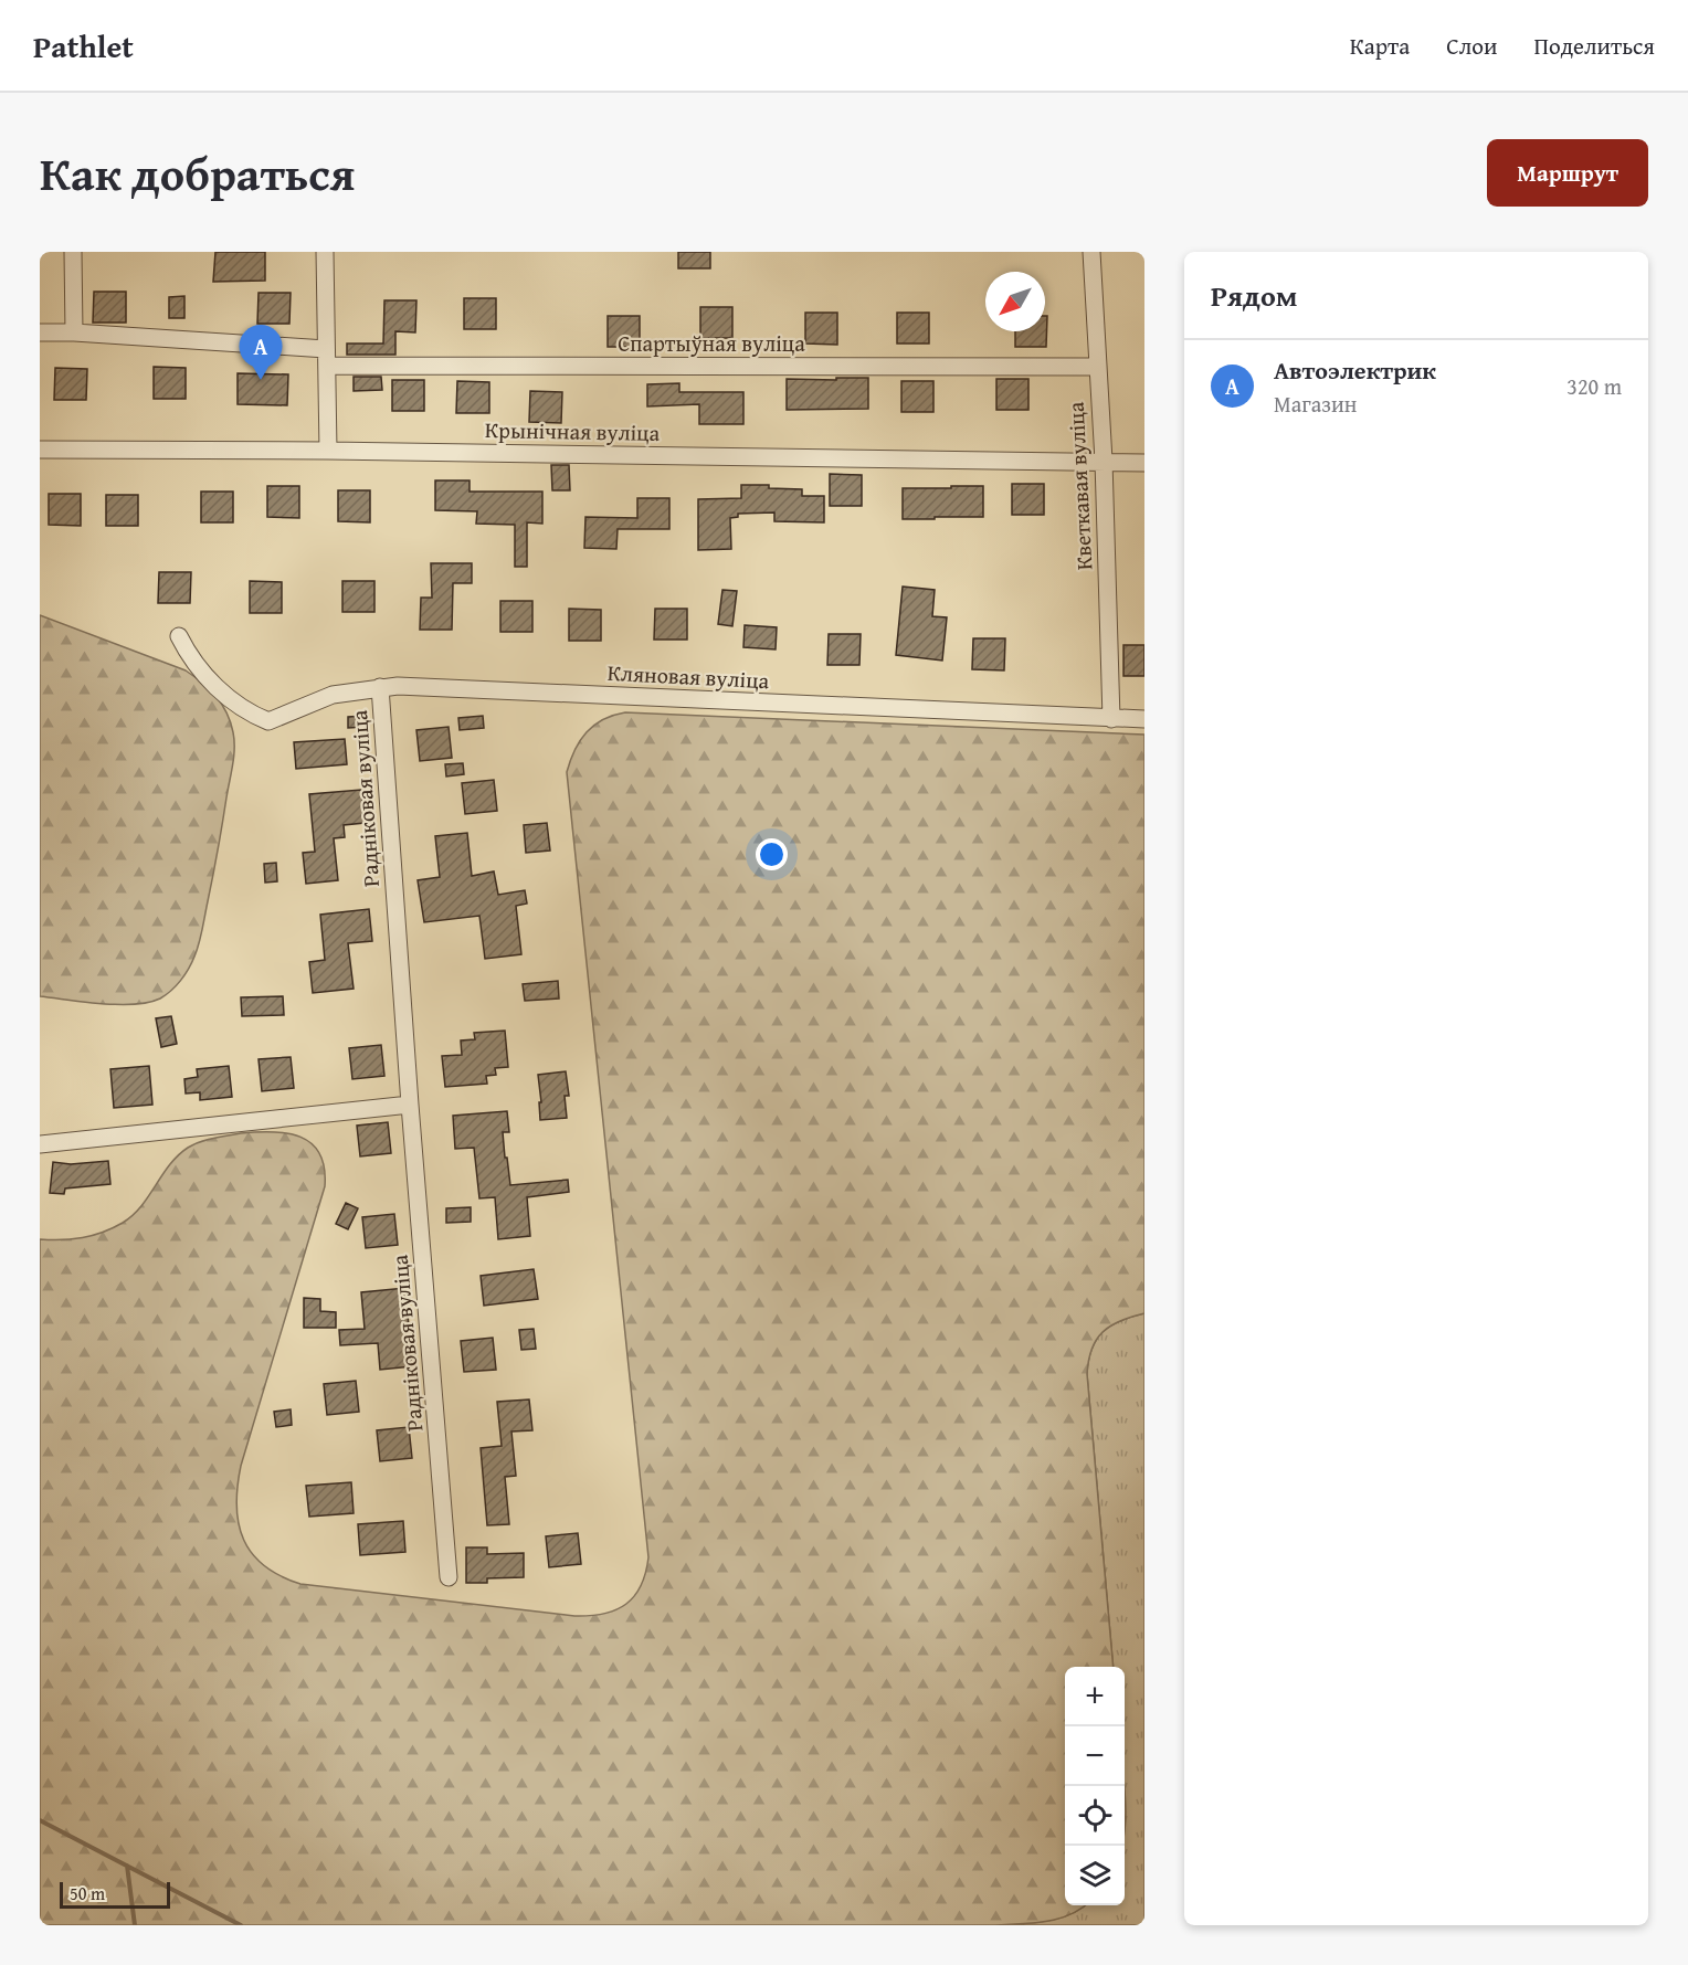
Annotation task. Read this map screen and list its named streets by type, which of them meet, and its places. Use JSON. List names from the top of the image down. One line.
{"streets":{"street":["Спартыўная вуліца","Крынічная вуліца","Кветкавая вуліца","Кляновая вуліца","Радніковая вуліца"]},"crossings":[["Спартыўная вуліца","Кветкавая вуліца"],["Крынічная вуліца","Кветкавая вуліца"],["Кветкавая вуліца","Кляновая вуліца"],["Кляновая вуліца","Радніковая вуліца"]],"scale_bar":"50 m","north":"bottom left","page":{"header":"Pathlet","nav":["Карта","Слои","Поделиться"],"title":"Как добраться","buttons":"Маршрут","heading":"Рядом","pins":"A","list":[{"mark":"A","name":"Автоэлектрик","note":"Магазин","value":"320 m"}],"map_buttons":["+","−"],"scale":"50 m"}}
